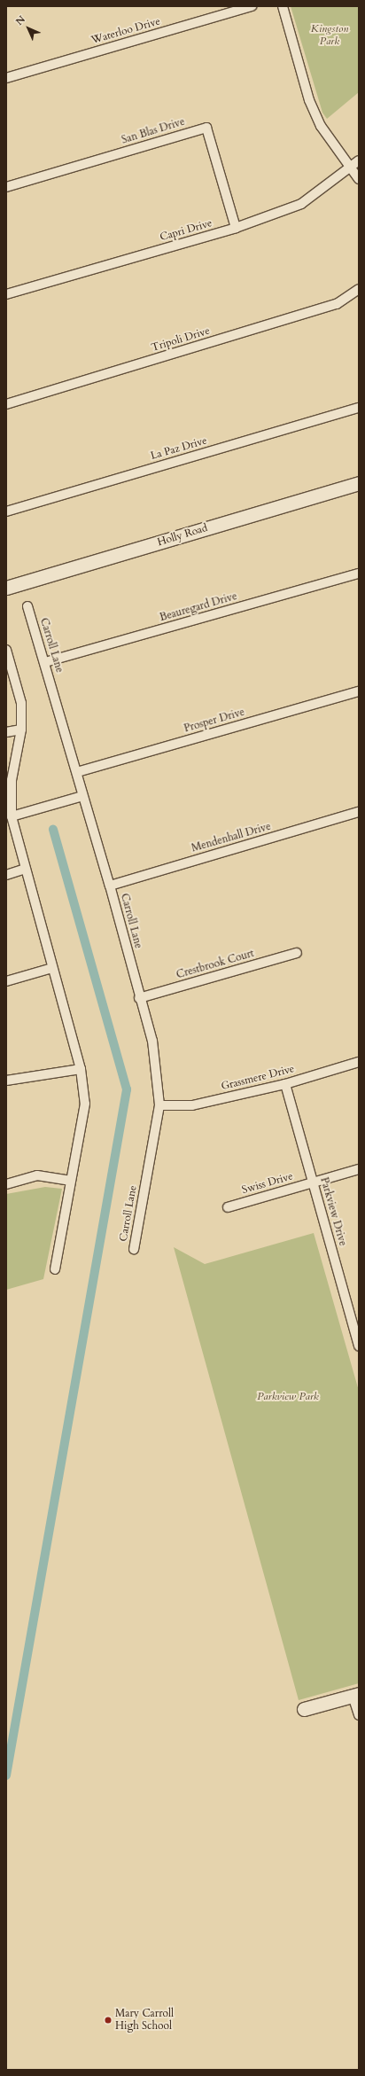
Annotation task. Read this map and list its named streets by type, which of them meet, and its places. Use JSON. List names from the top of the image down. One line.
{"streets":{"main road":["Holly Road"],"street":["Waterloo Drive","San Blas Drive","Capri Drive","Tripoli Drive","La Paz Drive","Beauregard Drive","Carroll Lane","Prosper Drive","Mendenhall Drive","Crestbrook Court","Grassmere Drive","Swiss Drive","Parkview Drive"]},"crossings":[["San Blas Drive","Capri Drive"],["Beauregard Drive","Carroll Lane"],["Carroll Lane","Prosper Drive"],["Carroll Lane","Mendenhall Drive"],["Carroll Lane","Crestbrook Court"],["Carroll Lane","Grassmere Drive"],["Grassmere Drive","Parkview Drive"],["Swiss Drive","Parkview Drive"]],"parks":["Kingston Park","Parkview Park"],"places":["Mary Carroll High School"],"north":"top left"}
